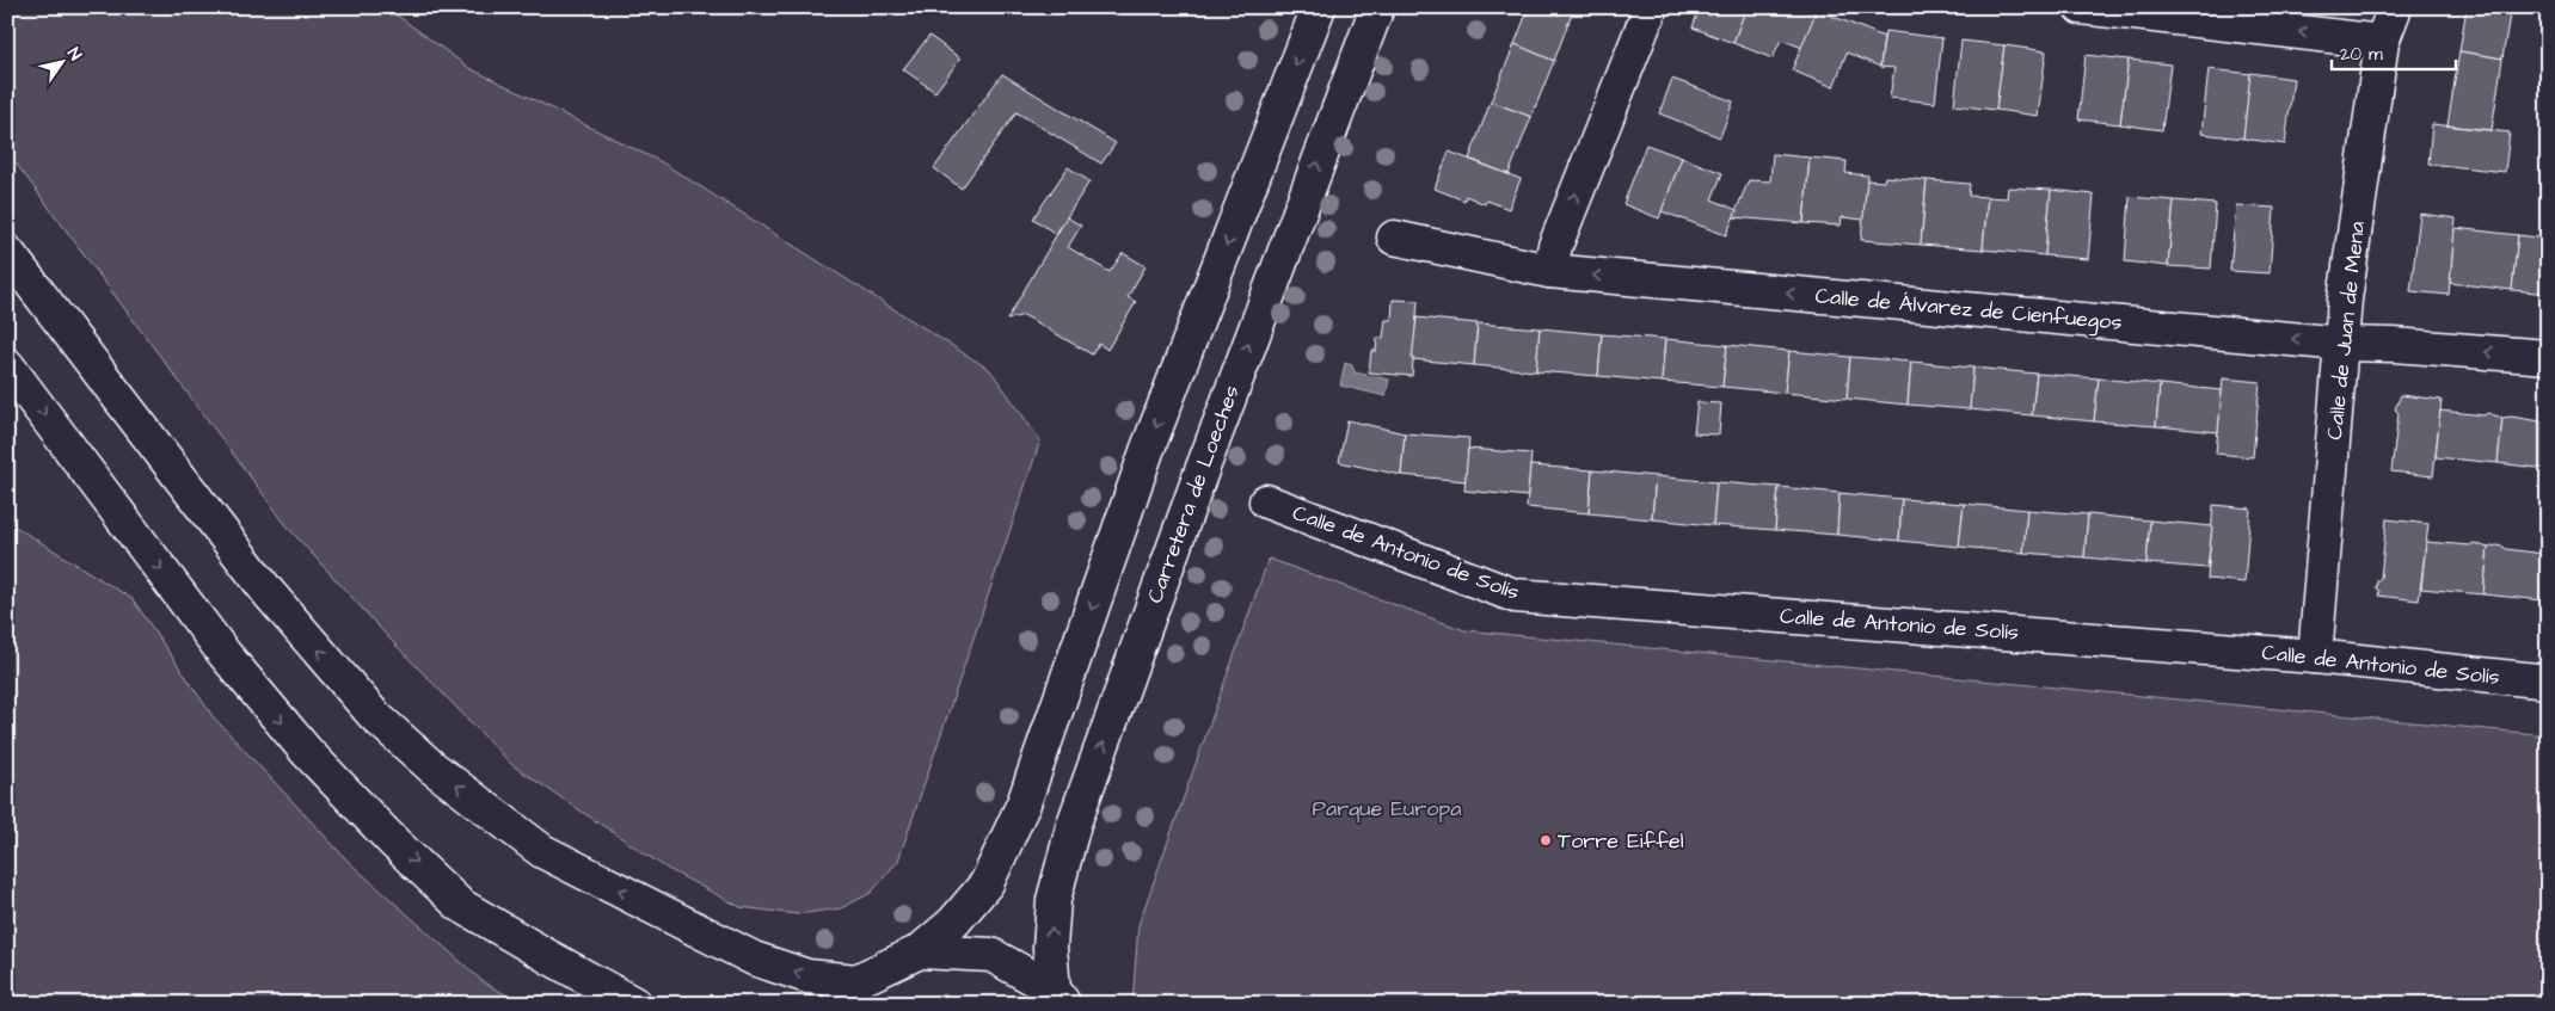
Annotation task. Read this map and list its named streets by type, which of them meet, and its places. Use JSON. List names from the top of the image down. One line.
{"streets":{"main road":["Calle de Álvarez de Cienfuegos","Calle de Juan de Mena","Carretera de Loeches","Calle de Antonio de Solís"]},"crossings":[["Calle de Álvarez de Cienfuegos","Calle de Juan de Mena"],["Calle de Juan de Mena","Calle de Antonio de Solís"]],"one_way":["Calle de Álvarez de Cienfuegos"],"parks":["Parque Europa"],"places":["Torre Eiffel"],"scale_bar":"20 m","north":"top right"}
